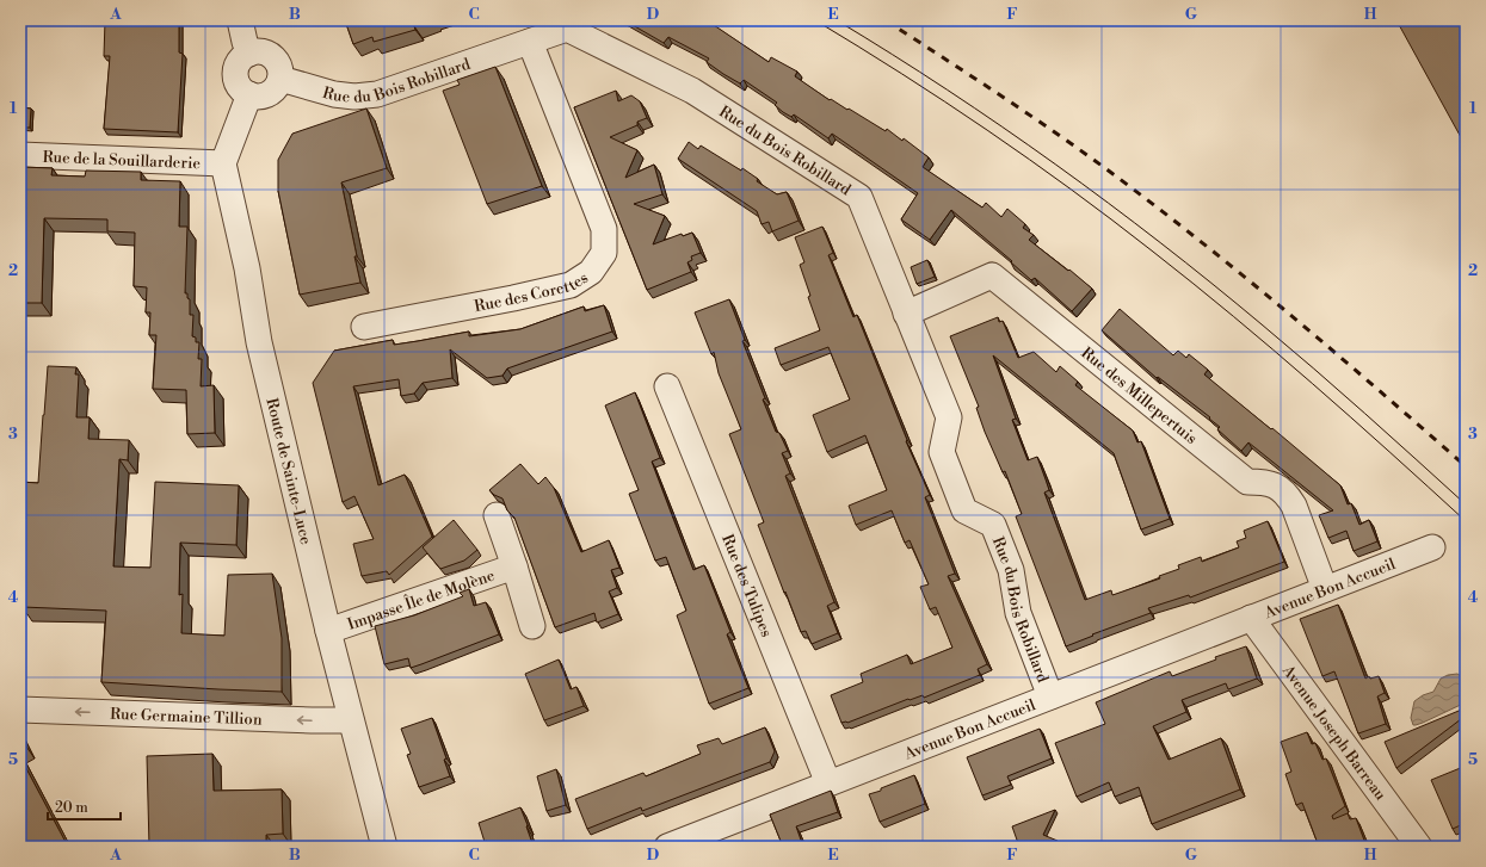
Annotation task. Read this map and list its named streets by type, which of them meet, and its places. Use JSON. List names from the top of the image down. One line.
{"streets":{"street":["Rue du Bois Robillard","Rue de la Souillarderie","Rue des Corettes","Rue des Millepertuis","Route de Sainte-Luce","Rue des Tulipes","Avenue Bon Accueil","Impasse Île de Molène","Rue Germaine Tillion","Avenue Joseph Barreau"]},"crossings":[["Rue du Bois Robillard","Rue des Corettes"],["Rue du Bois Robillard","Rue des Millepertuis"],["Rue du Bois Robillard","Avenue Bon Accueil"],["Rue de la Souillarderie","Route de Sainte-Luce"],["Rue des Millepertuis","Avenue Bon Accueil"],["Route de Sainte-Luce","Impasse Île de Molène"],["Route de Sainte-Luce","Rue Germaine Tillion"],["Rue des Tulipes","Avenue Bon Accueil"],["Avenue Bon Accueil","Avenue Joseph Barreau"]],"one_way":["Rue Germaine Tillion"],"scale_bar":"20 m","grid":{"columns":["A","B","C","D","E","F","G","H"],"rows":["1","2","3","4","5"]}}
